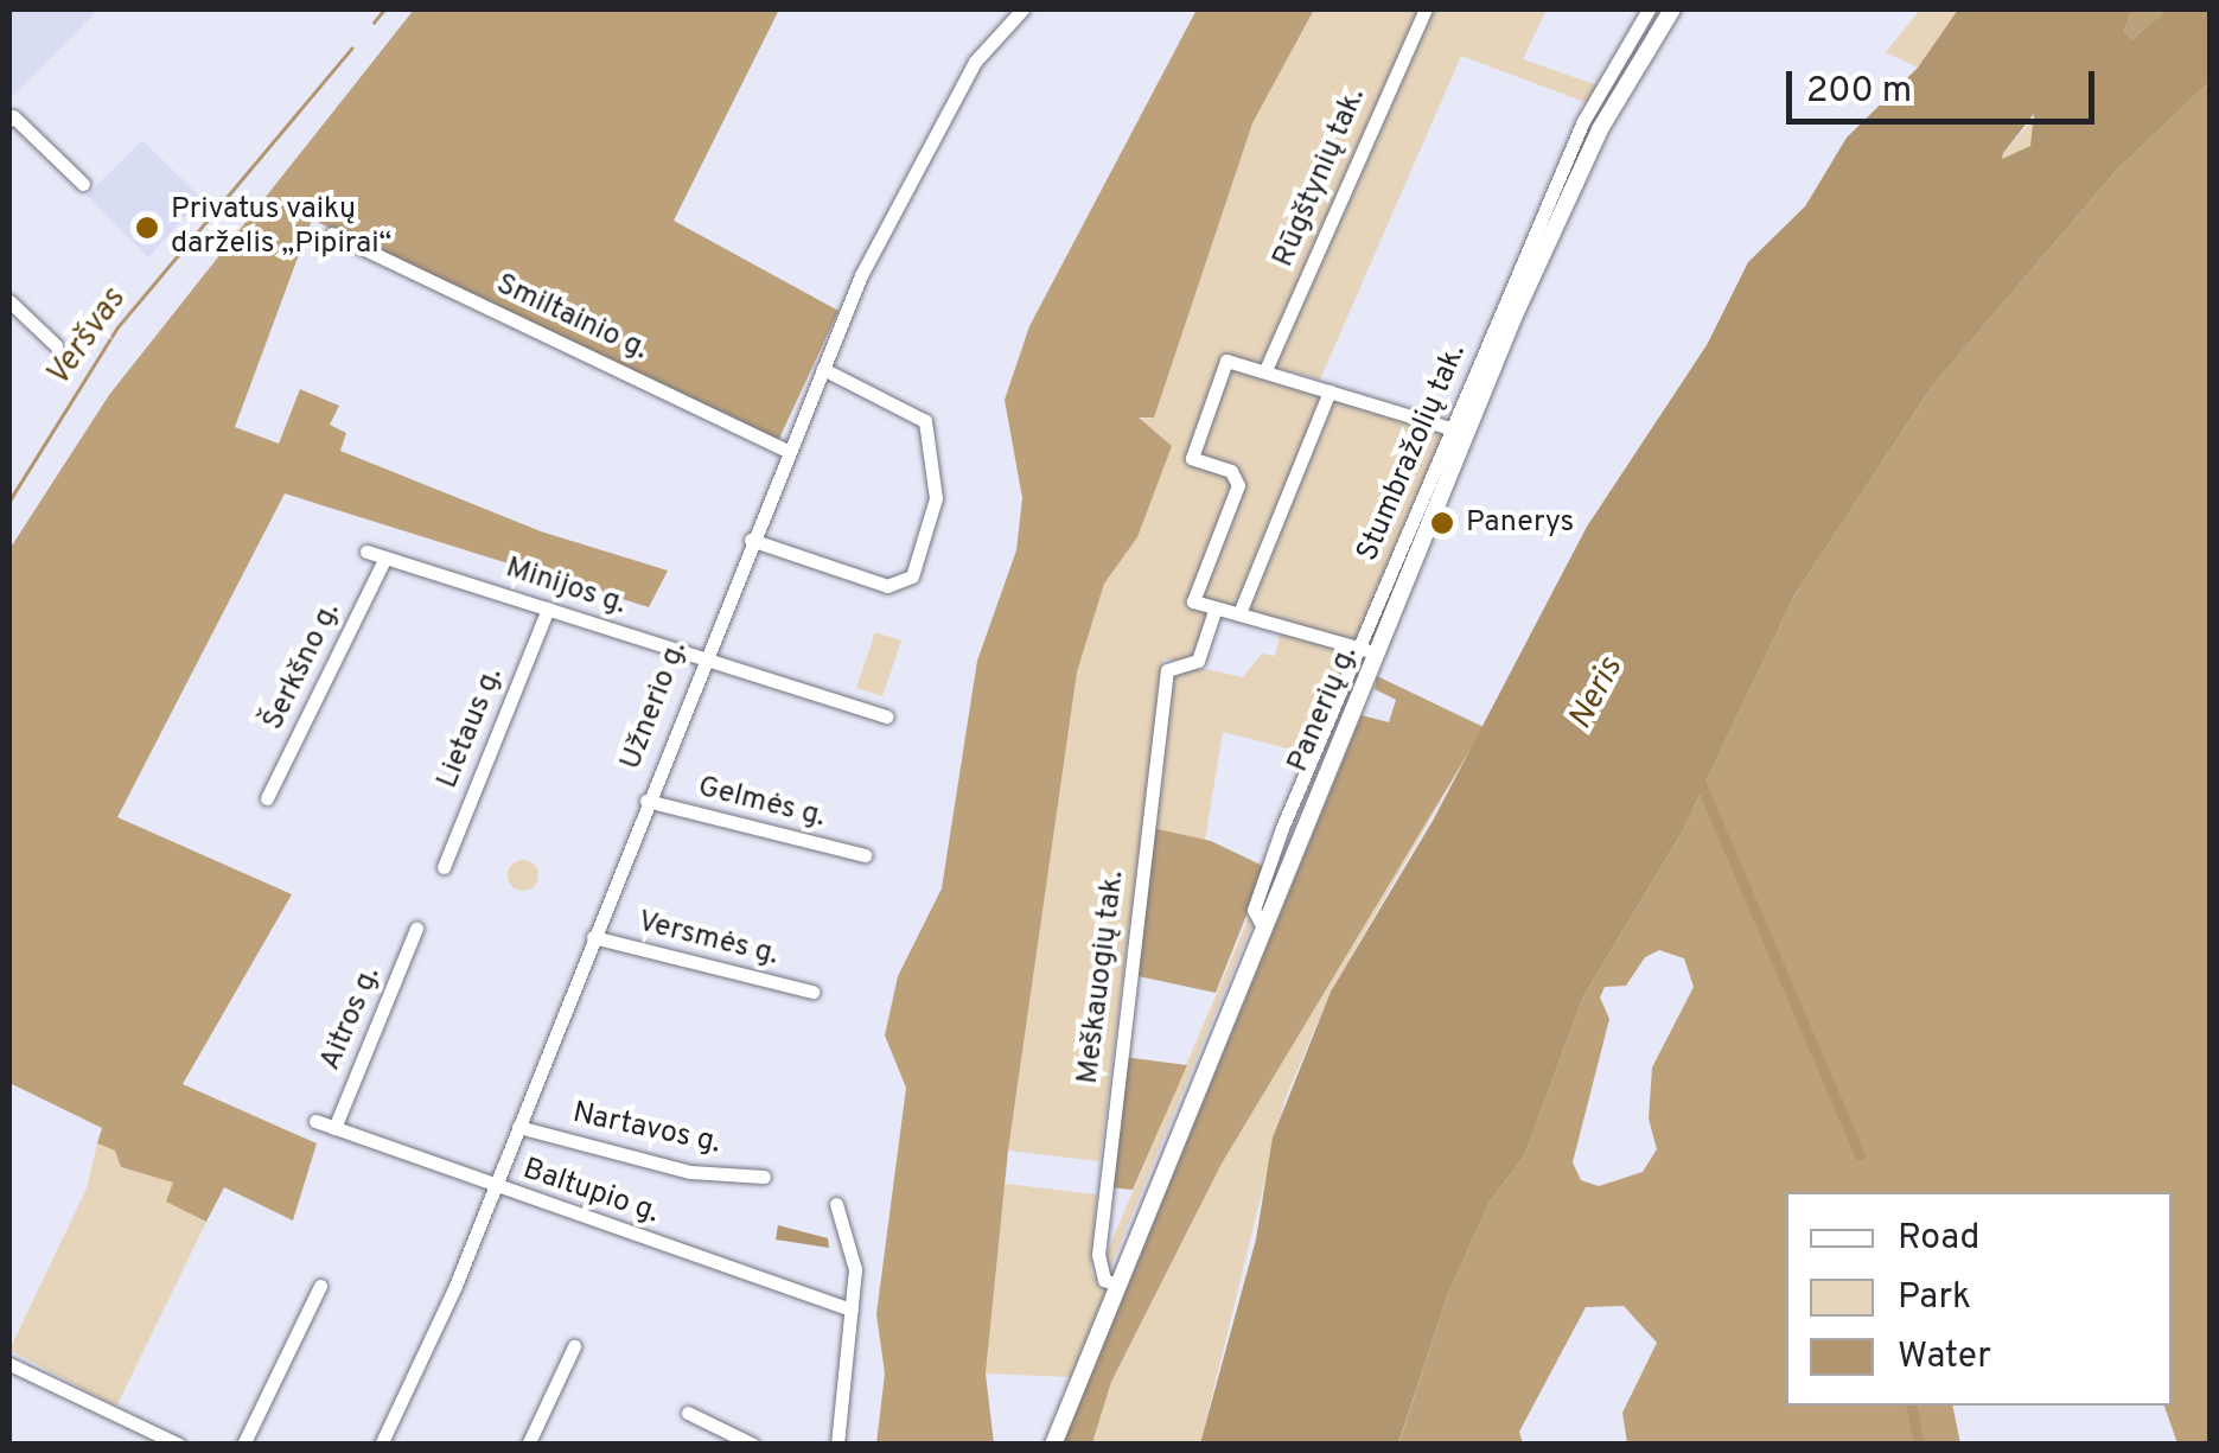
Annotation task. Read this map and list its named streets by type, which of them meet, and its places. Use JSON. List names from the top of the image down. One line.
{"streets":{"main road":["Panerių g."],"street":["Rūgštynių tak.","Smiltainio g.","Stumbražolių tak.","Minijos g.","Šerkšno g.","Užnerio g.","Lietaus g.","Gelmės g.","Versmės g.","Meškauogių tak.","Aitros g.","Nartavos g.","Baltupio g."]},"crossings":[["Smiltainio g.","Užnerio g."],["Stumbražolių tak.","Panerių g."],["Minijos g.","Šerkšno g."],["Minijos g.","Užnerio g."],["Minijos g.","Lietaus g."],["Užnerio g.","Gelmės g."],["Užnerio g.","Versmės g."],["Užnerio g.","Nartavos g."],["Užnerio g.","Baltupio g."],["Panerių g.","Meškauogių tak."],["Aitros g.","Baltupio g."]],"water":["Veršvas","Neris"],"places":["Privatus vaikų darželis „Pipirai“","Panerys"],"legend":["Road","Park","Water"],"scale_bar":"200 m"}
